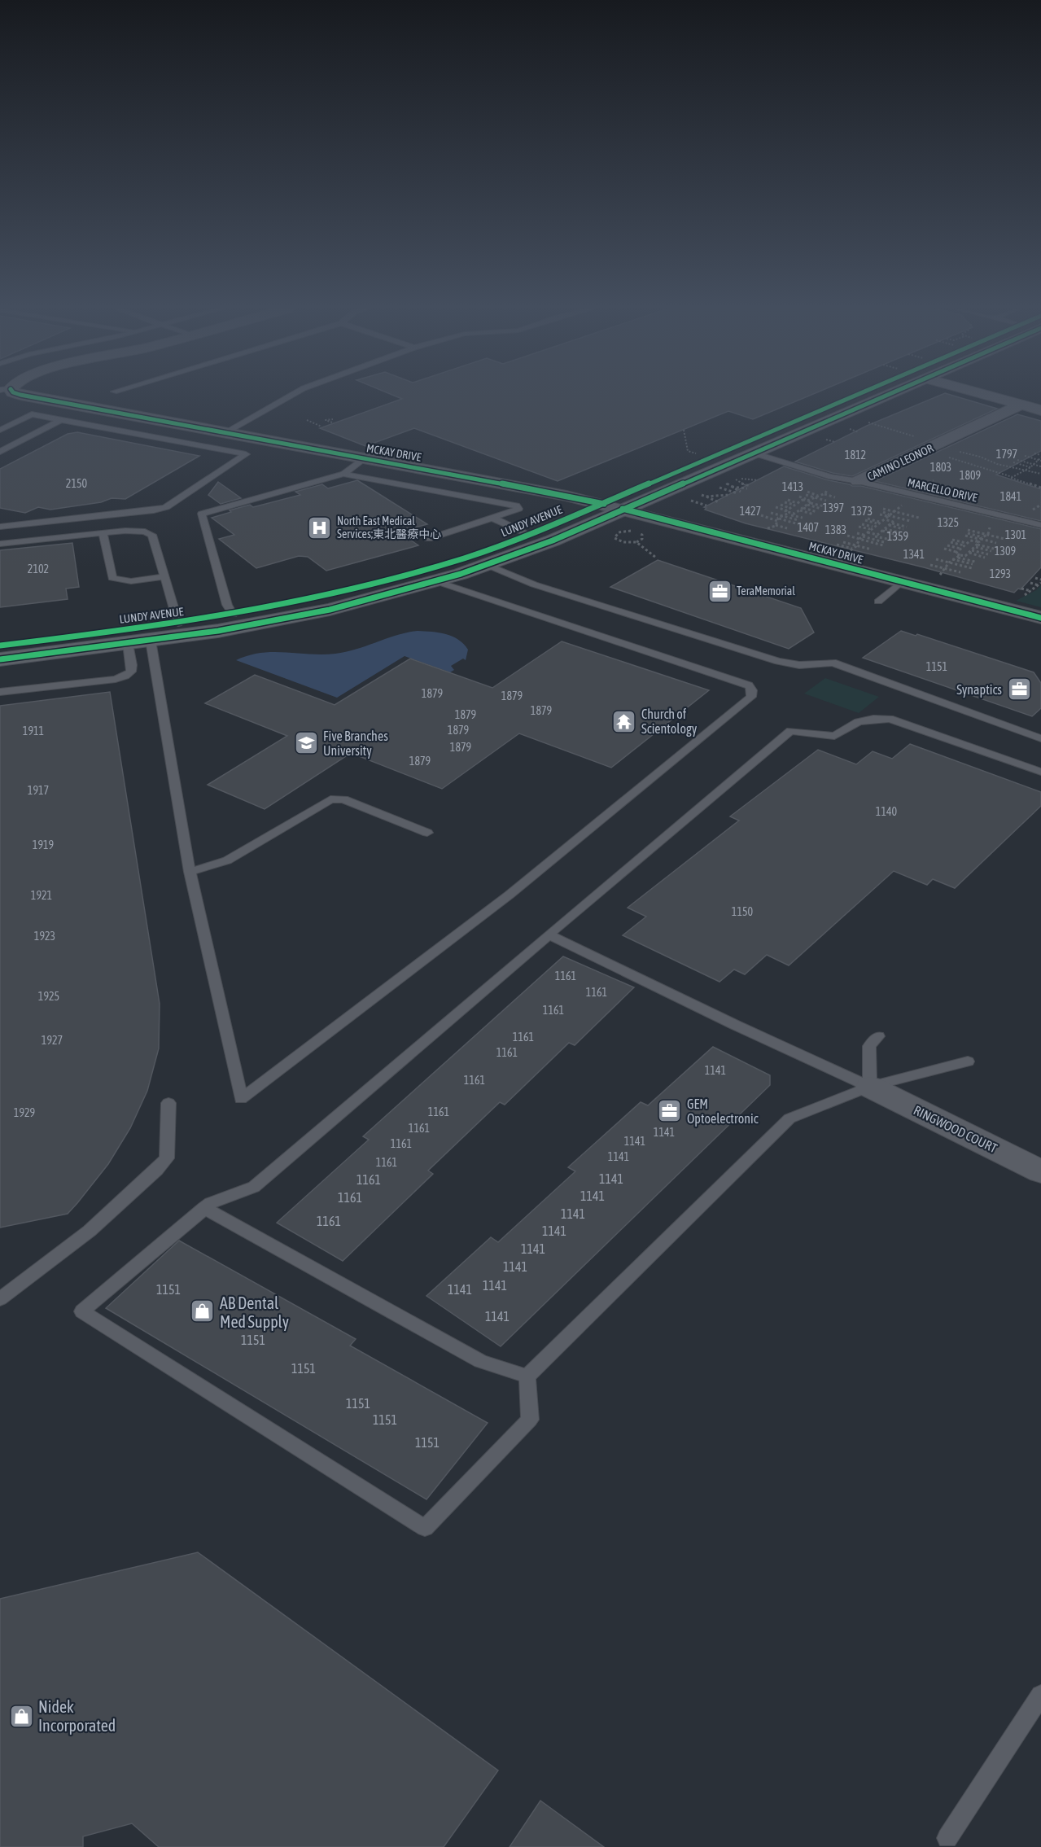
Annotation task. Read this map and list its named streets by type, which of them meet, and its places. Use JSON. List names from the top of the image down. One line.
{"streets":{"main road":["LUNDY AVENUE"],"street":["MCKAY DRIVE","CAMINO LEONOR","RINGWOOD COURT"],"lane":["MARCELLO DRIVE"]},"crossings":[["MCKAY DRIVE","LUNDY AVENUE"],["CAMINO LEONOR","MARCELLO DRIVE"],["MARCELLO DRIVE","LUNDY AVENUE"]],"places":{"hospital":["North East Medical Services;東北醫療中心"],"office":["TeraMemorial","Synaptics","GEM Optoelectronic"],"temple":["Church of Scientology"],"school or university":["Five Branches University"],"shop":["AB Dental Med Supply","Nidek Incorporated"]},"house_numbers":["1797","1812","1803","1809","2150","1413","1841","1397","1427","1373","1325","1407","1383","1301","1359","1309","1341","2102","1293","1151","1879","1879","1879","1879","1879","1911","1879","1879","1917","1140","1919","1921","1150","1923","1161","1161","1925","1161","1161","1927","1161","1141","1161","1161","1929","1161","1141","1141","1161","1141","1161","1141","1161","1141","1161","1141","1161","1141","1141","1141","1141","1151","1141","1141","1151","1151","1151","1151","1151"]}
